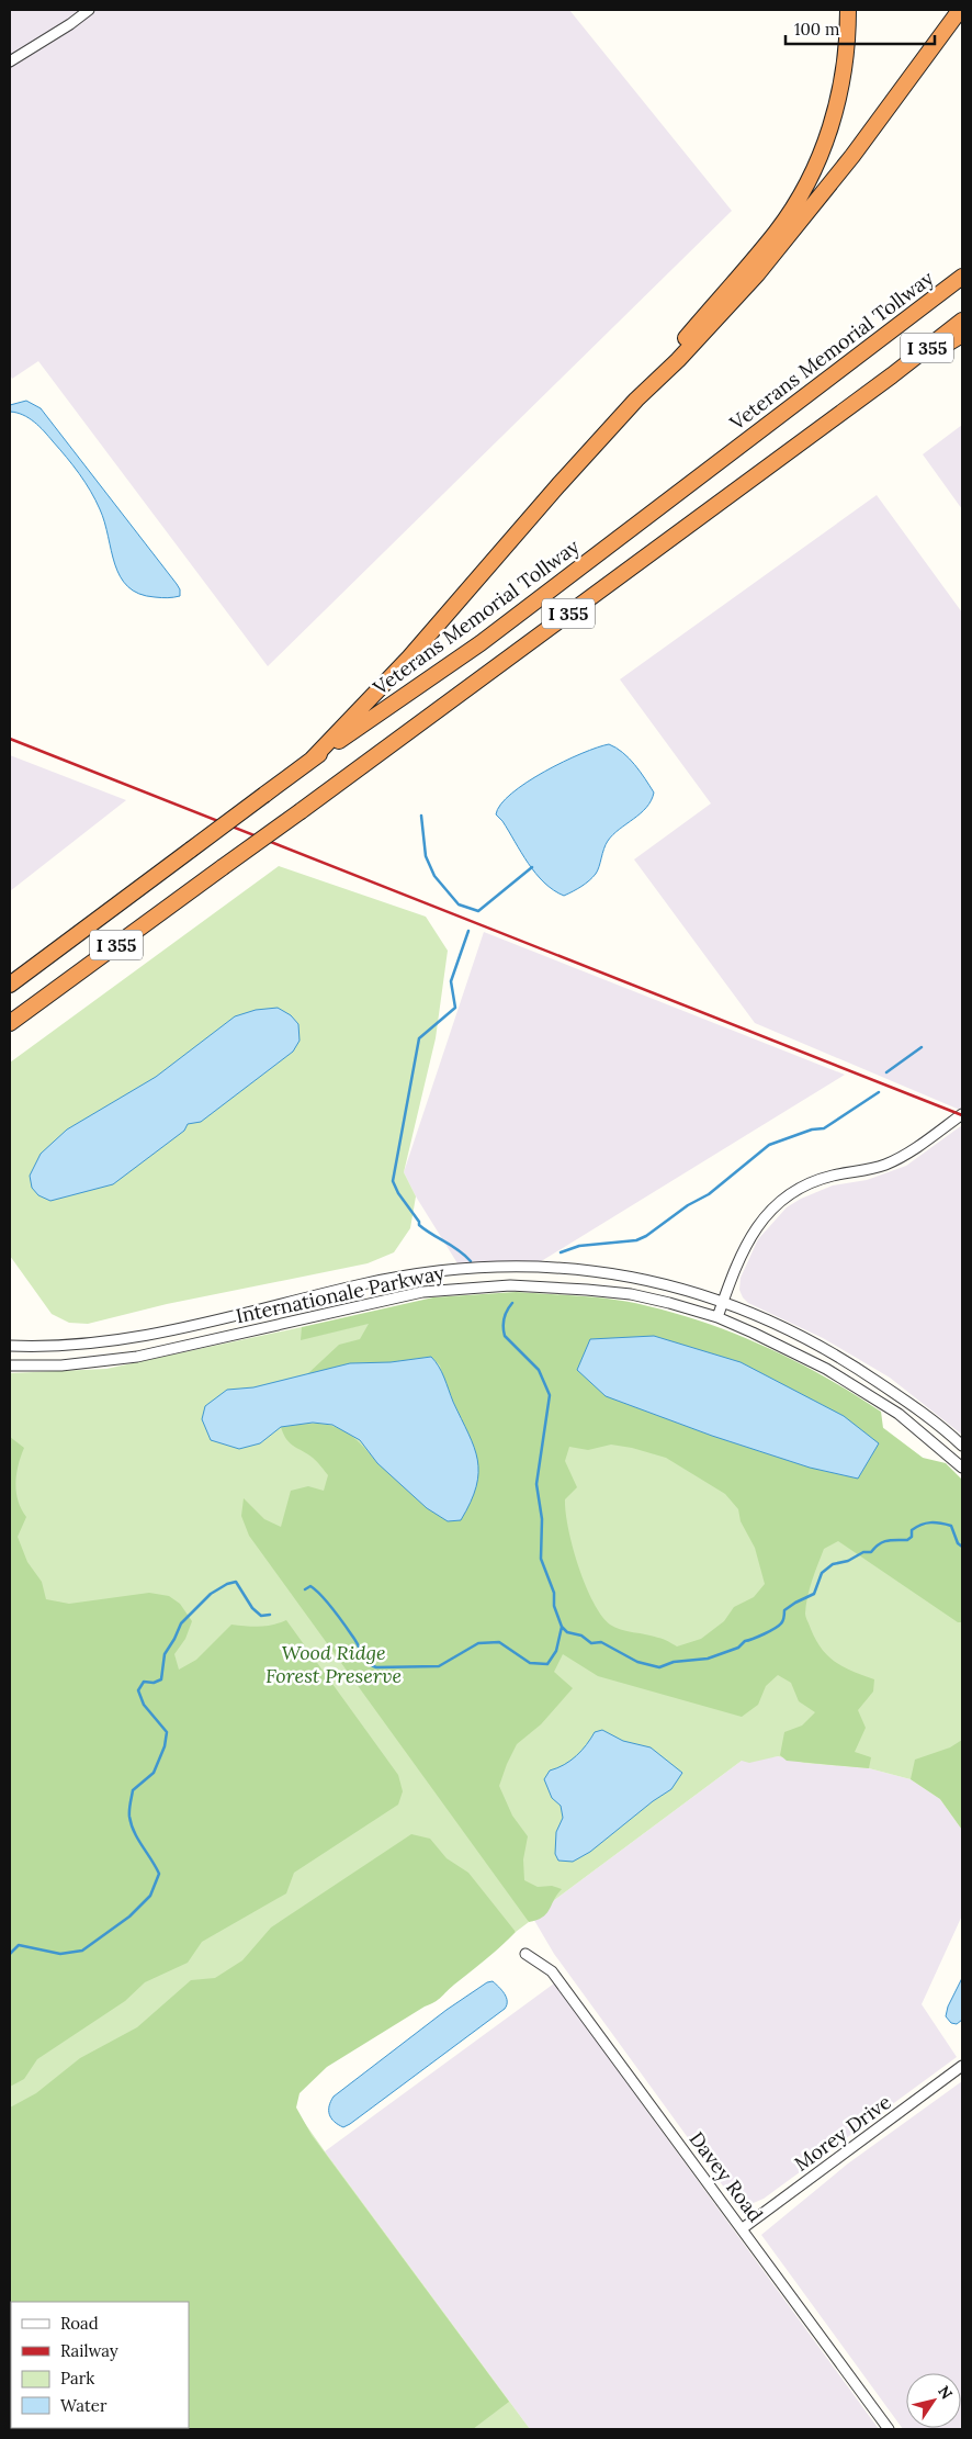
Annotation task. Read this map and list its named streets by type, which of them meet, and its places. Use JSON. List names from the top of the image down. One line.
{"streets":{"highway":["I 355","Veterans Memorial Tollway"],"street":["Internationale Parkway","Morey Drive","Davey Road"]},"crossings":[["Morey Drive","Davey Road"]],"parks":["Wood Ridge Forest Preserve"],"legend":["Road","Railway","Park","Water"],"scale_bar":"100 m","north":"top right"}
